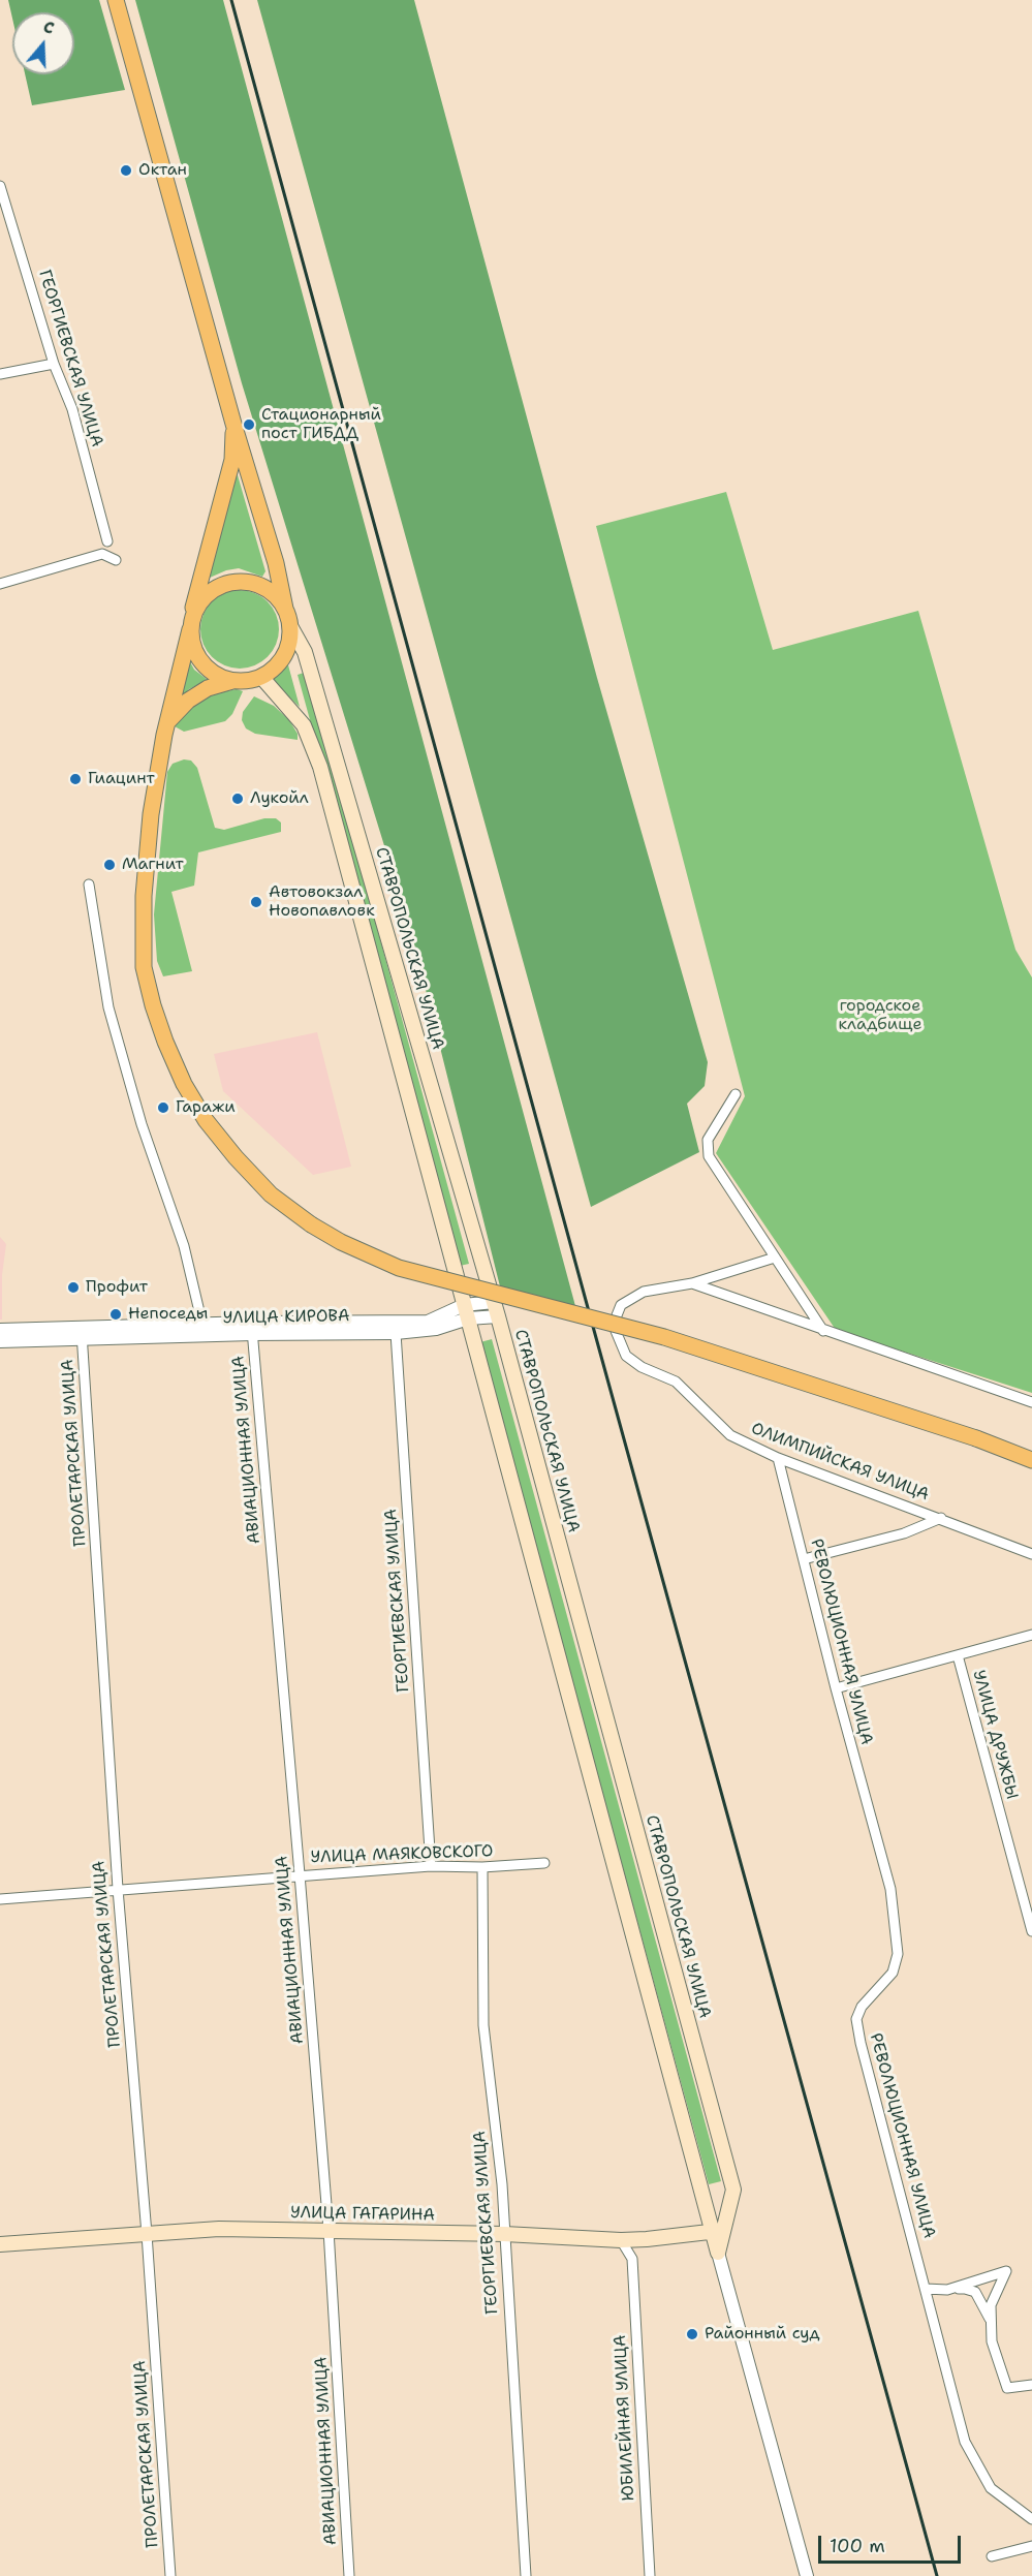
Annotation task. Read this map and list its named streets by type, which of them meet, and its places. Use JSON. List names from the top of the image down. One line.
{"streets":{"main road":["СТАВРОПОЛЬСКАЯ УЛИЦА","УЛИЦА ГАГАРИНА"],"street":["ГЕОРГИЕВСКАЯ УЛИЦА","УЛИЦА КИРОВА","АВИАЦИОННАЯ УЛИЦА","ПРОЛЕТАРСКАЯ УЛИЦА","ОЛИМПИЙСКАЯ УЛИЦА","РЕВОЛЮЦИОННАЯ УЛИЦА","УЛИЦА ДРУЖБЫ","УЛИЦА МАЯКОВСКОГО","ЮБИЛЕЙНАЯ УЛИЦА"]},"crossings":[["ГЕОРГИЕВСКАЯ УЛИЦА","УЛИЦА КИРОВА"],["ГЕОРГИЕВСКАЯ УЛИЦА","УЛИЦА МАЯКОВСКОГО"],["ГЕОРГИЕВСКАЯ УЛИЦА","УЛИЦА ГАГАРИНА"],["СТАВРОПОЛЬСКАЯ УЛИЦА","УЛИЦА КИРОВА"],["СТАВРОПОЛЬСКАЯ УЛИЦА","УЛИЦА ГАГАРИНА"],["УЛИЦА КИРОВА","АВИАЦИОННАЯ УЛИЦА"],["УЛИЦА КИРОВА","ПРОЛЕТАРСКАЯ УЛИЦА"],["АВИАЦИОННАЯ УЛИЦА","УЛИЦА МАЯКОВСКОГО"],["АВИАЦИОННАЯ УЛИЦА","УЛИЦА ГАГАРИНА"],["ПРОЛЕТАРСКАЯ УЛИЦА","УЛИЦА МАЯКОВСКОГО"],["ПРОЛЕТАРСКАЯ УЛИЦА","УЛИЦА ГАГАРИНА"],["ОЛИМПИЙСКАЯ УЛИЦА","РЕВОЛЮЦИОННАЯ УЛИЦА"],["УЛИЦА ГАГАРИНА","ЮБИЛЕЙНАЯ УЛИЦА"]],"parks":["городское кладбище"],"places":["Октан","Стационарный пост ГИБДД","Гиацинт","Лукойл","Магнит","Автовокзал Новопавловк","Гаражи","Профит","Непоседы","Районный суд"],"scale_bar":"100 m","north":"top"}
